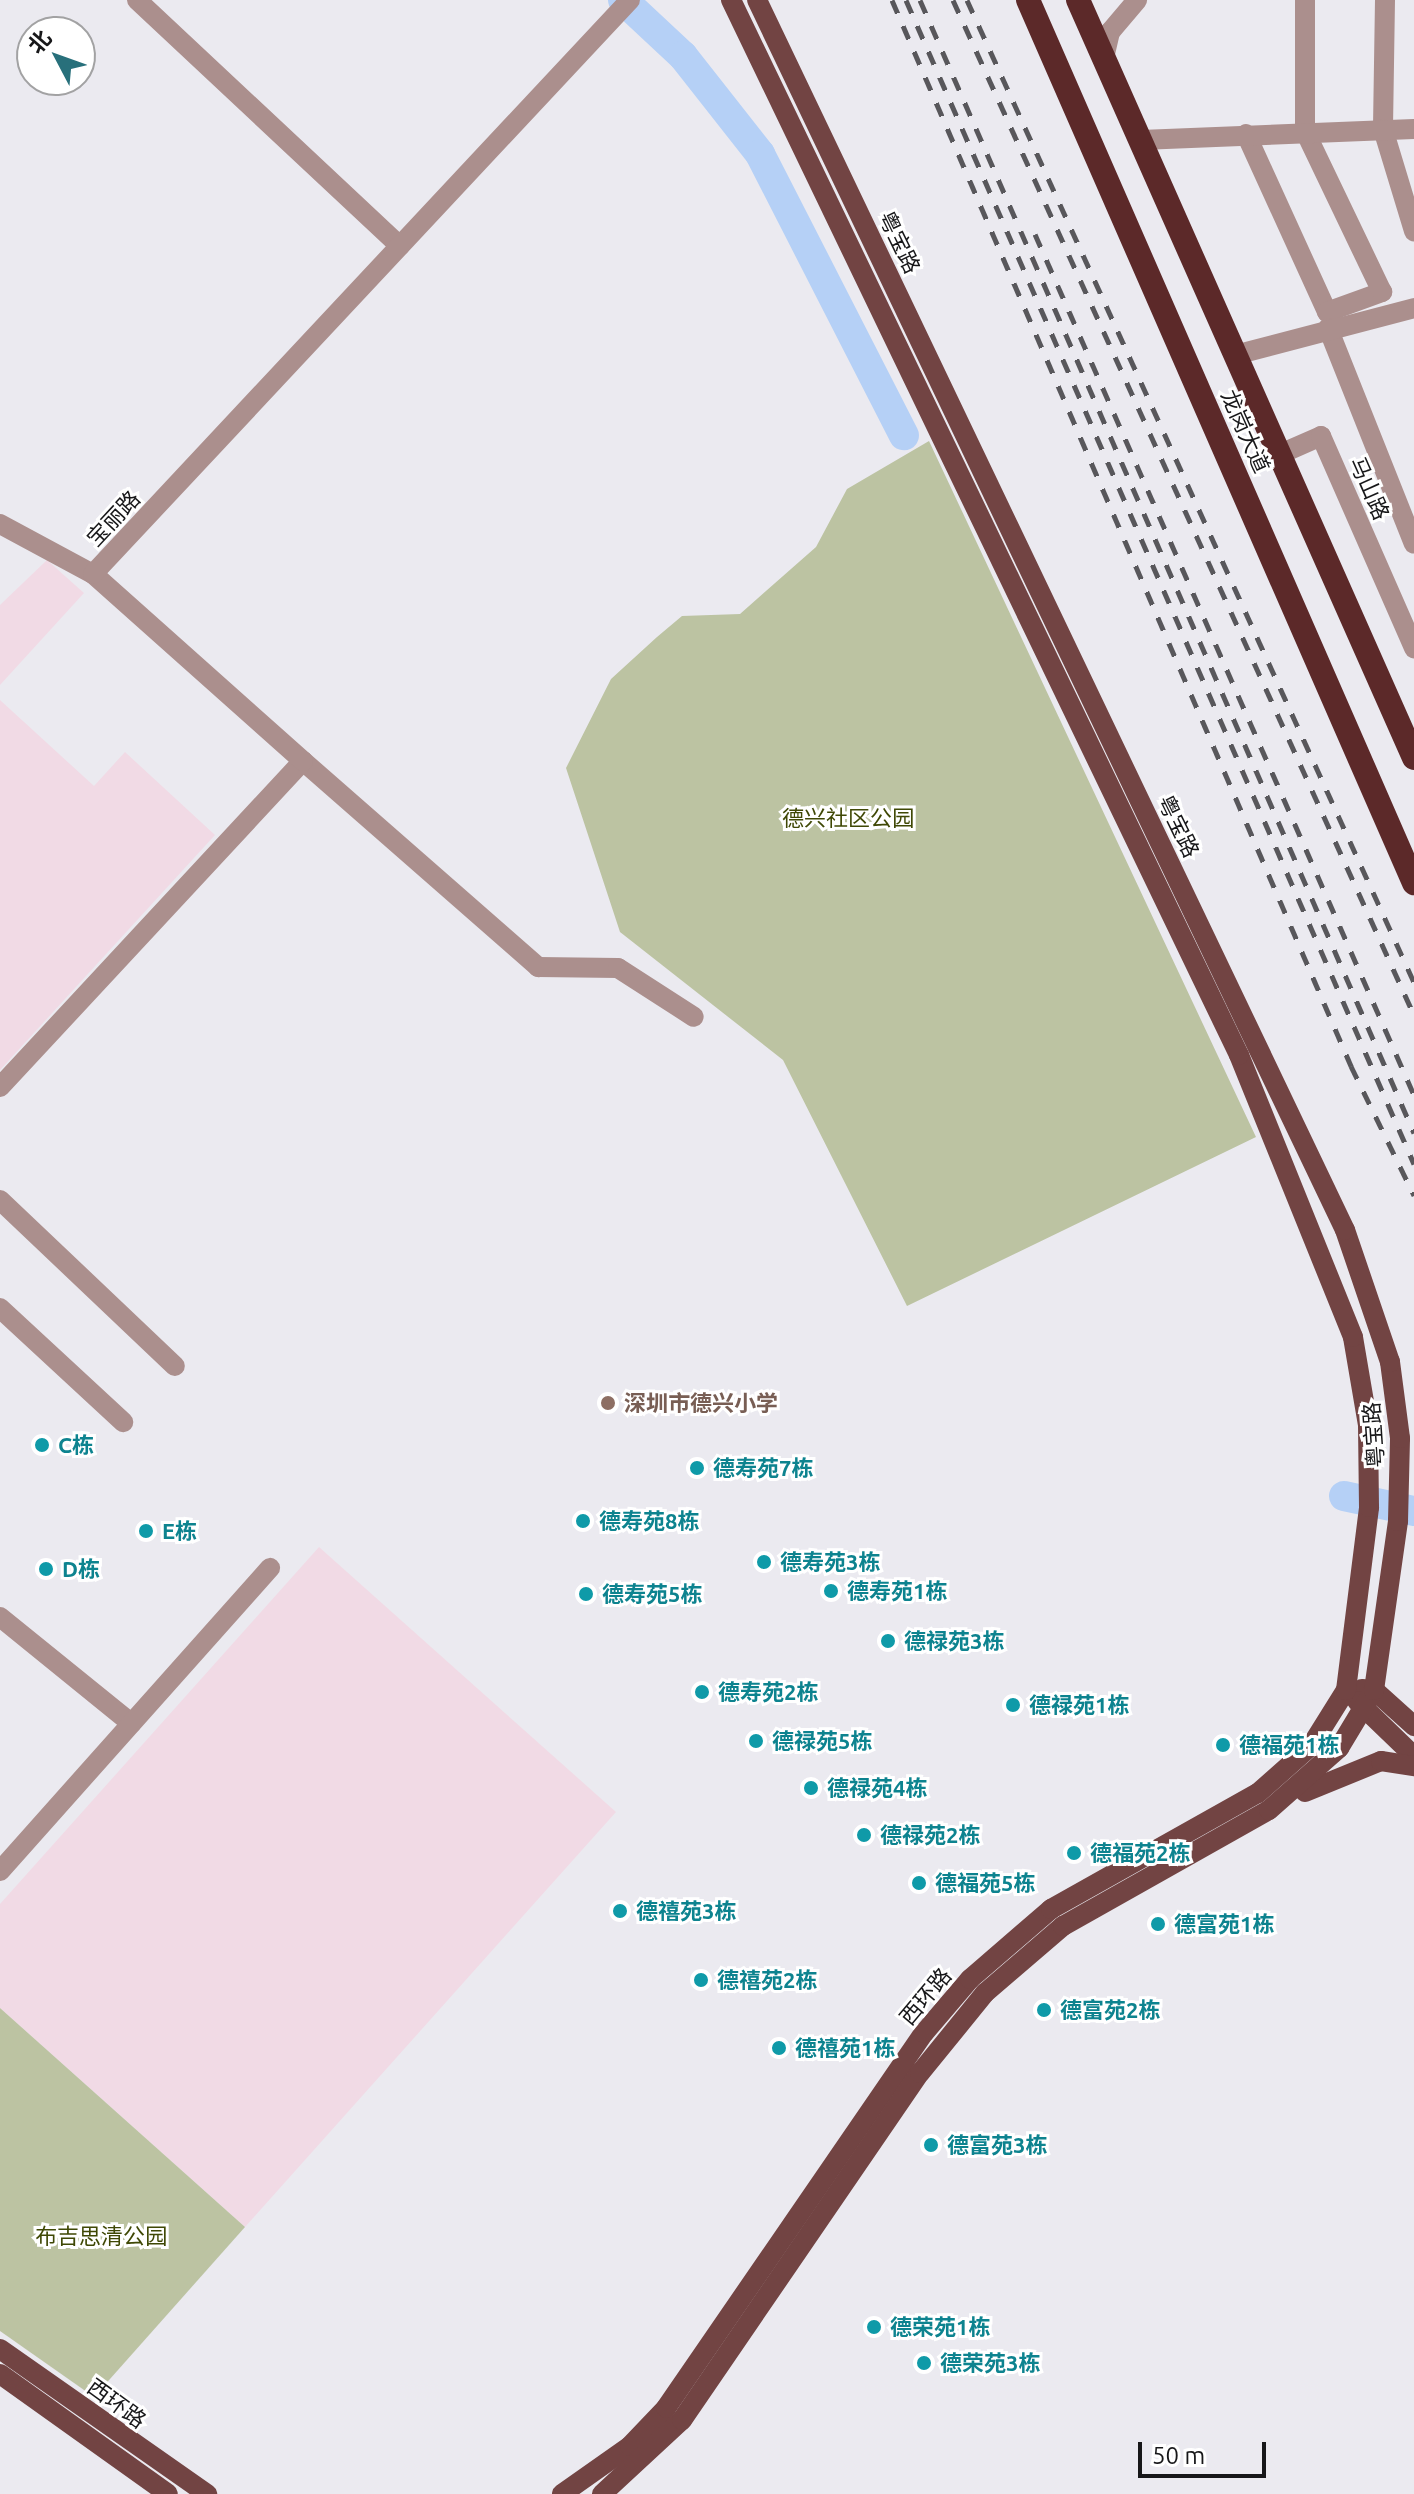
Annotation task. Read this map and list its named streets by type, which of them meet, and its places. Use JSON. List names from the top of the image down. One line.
{"streets":{"highway":["龙岗大道"],"main road":["粤宝路","西环路"],"street":["马山路","宝丽路"]},"crossings":[["粤宝路","西环路"],["龙岗大道","马山路"]],"parks":["德兴社区公园","布吉思清公园"],"places":["深圳市德兴小学","C栋","德寿苑7栋","德寿苑8栋","E栋","德寿苑3栋","D栋","德寿苑1栋","德寿苑5栋","德禄苑3栋","德寿苑2栋","德禄苑1栋","德禄苑5栋","德福苑1栋","德禄苑4栋","德禄苑2栋","德福苑2栋","德福苑5栋","德禧苑3栋","德富苑1栋","德禧苑2栋","德富苑2栋","德禧苑1栋","德富苑3栋","德荣苑1栋","德荣苑3栋"],"scale_bar":"50 m","north":"top left"}
